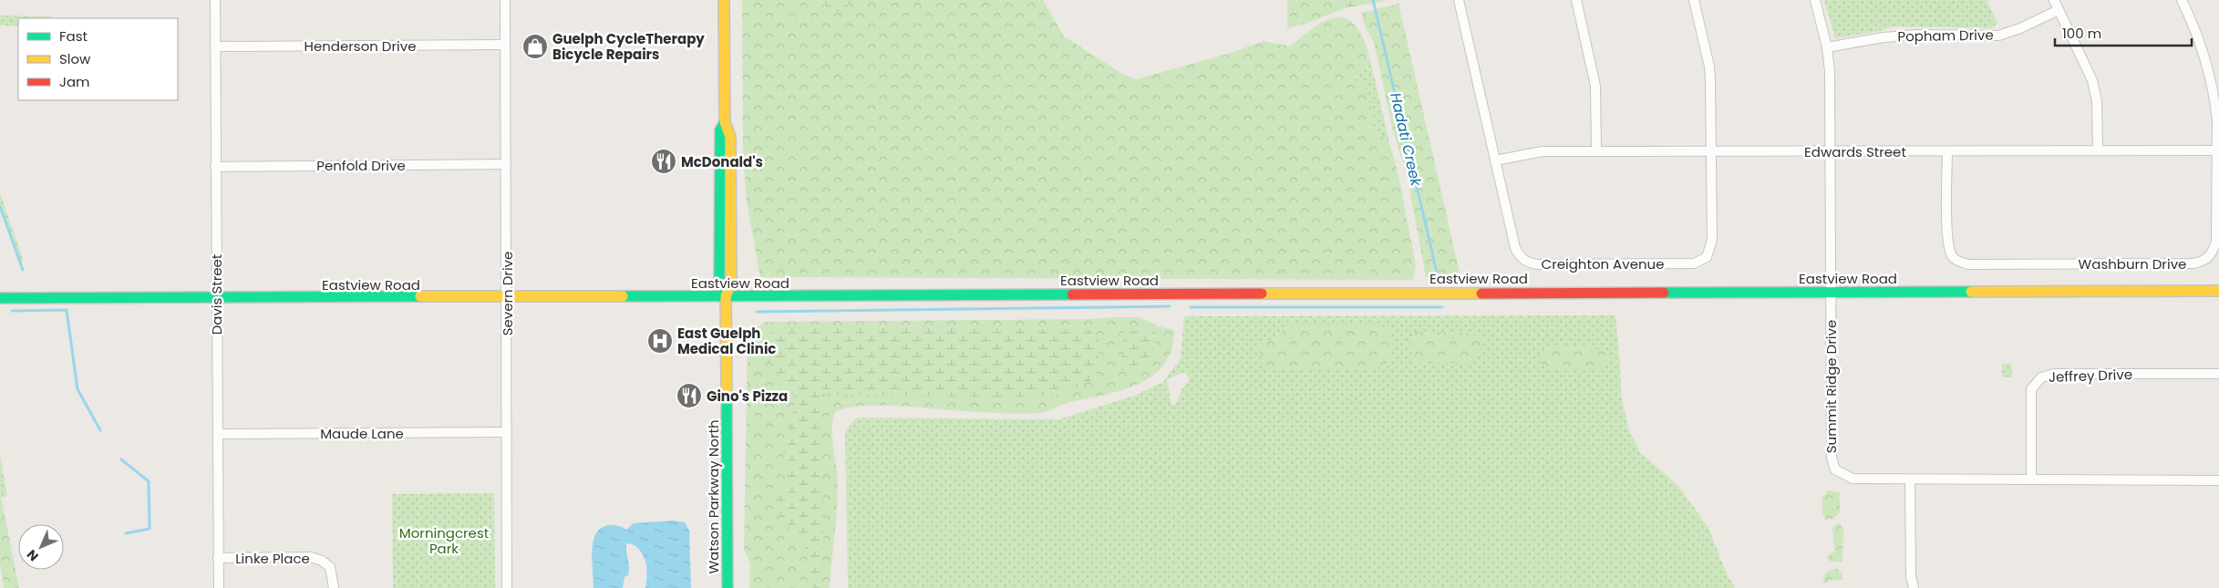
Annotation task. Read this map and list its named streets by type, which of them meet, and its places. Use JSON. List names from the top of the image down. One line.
{"streets":{"street":["Popham Drive","Henderson Drive","Edwards Street","Penfold Drive","Creighton Avenue","Washburn Drive","Eastview Road","Severn Drive","Davis Street","Jeffrey Drive","Summit Ridge Drive","Maude Lane","Watson Parkway North","Linke Place"]},"crossings":[["Popham Drive","Summit Ridge Drive"],["Henderson Drive","Severn Drive"],["Henderson Drive","Davis Street"],["Edwards Street","Creighton Avenue"],["Edwards Street","Washburn Drive"],["Edwards Street","Summit Ridge Drive"],["Penfold Drive","Severn Drive"],["Penfold Drive","Davis Street"],["Eastview Road","Severn Drive"],["Eastview Road","Davis Street"],["Eastview Road","Summit Ridge Drive"],["Eastview Road","Watson Parkway North"],["Severn Drive","Maude Lane"],["Davis Street","Maude Lane"],["Davis Street","Linke Place"],["Jeffrey Drive","Summit Ridge Drive"]],"water":["Hadati Creek"],"parks":["Morningcrest Park"],"places":{"shop":["Guelph CycleTherapy Bicycle Repairs"],"restaurant":["McDonald's","Gino's Pizza"],"hospital":["East Guelph Medical Clinic"]},"legend":["Fast","Slow","Jam"],"scale_bar":"100 m","north":"bottom left"}
